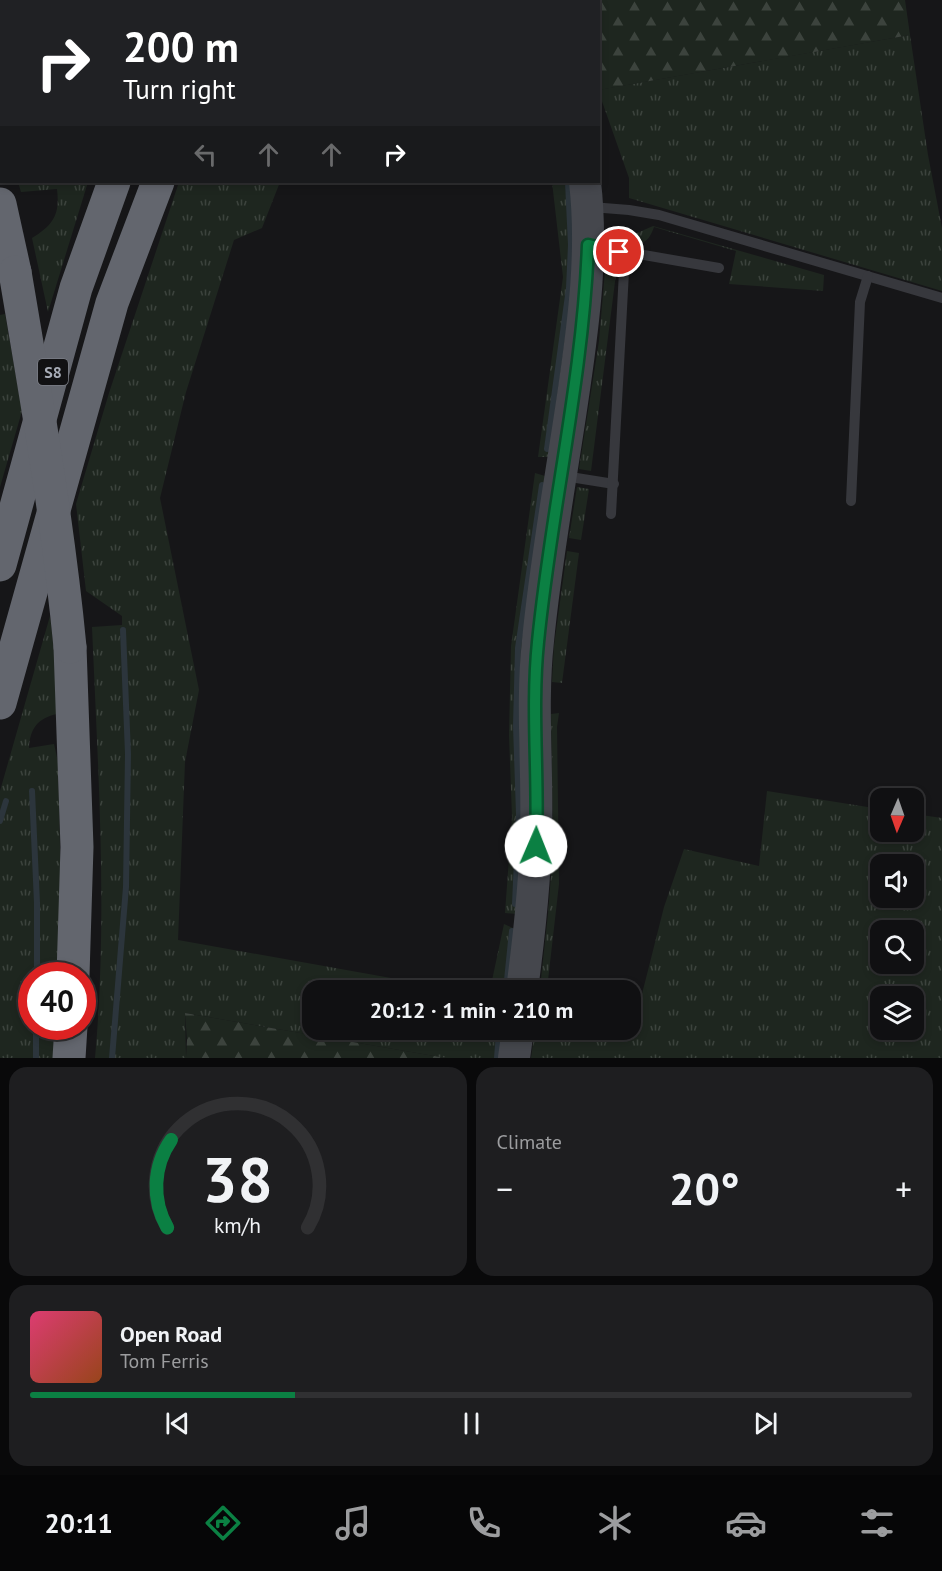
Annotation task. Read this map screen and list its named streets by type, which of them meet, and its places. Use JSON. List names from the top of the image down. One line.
{"streets":{"highway":["S8"]},"north":"bottom","page":{"turn":["200 m","Turn right"],"limit":"40","trip":"20:12 · 1 min · 210 m","tile":"Climate","heat":["−","20°","+"],"song":["Open Road","Tom Ferris"],"tabs":"20:11","gauge":["38","km/h"]}}
